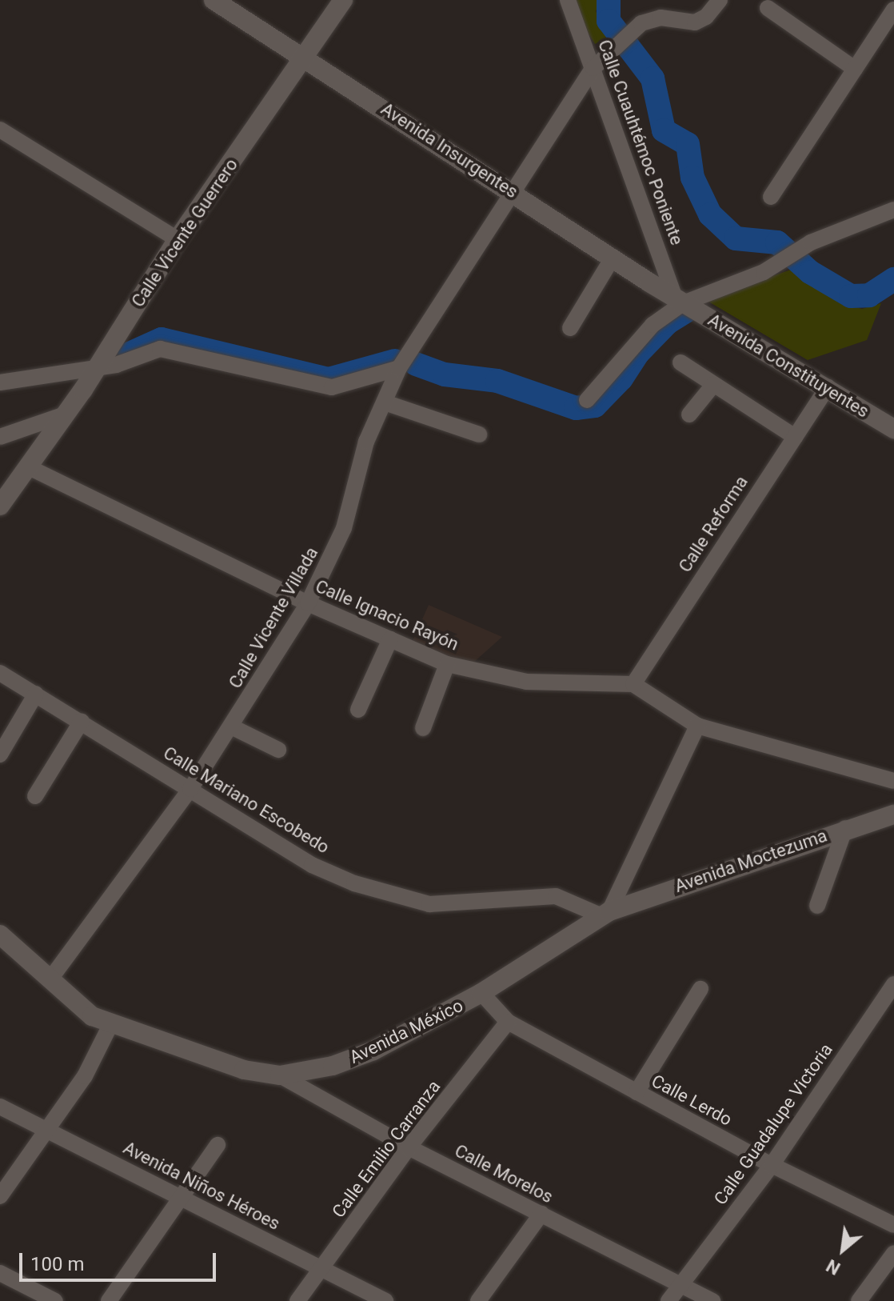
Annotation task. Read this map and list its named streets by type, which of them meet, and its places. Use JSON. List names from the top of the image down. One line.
{"streets":{"main road":["Avenida Insurgentes","Calle Vicente Guerrero","Avenida Constituyentes","Avenida Moctezuma","Avenida México"],"street":["Calle Cuauhtémoc Poniente","Calle Reforma","Calle Ignacio Rayón","Calle Vicente Villada","Calle Mariano Escobedo","Calle Lerdo","Calle Guadalupe Victoria","Calle Emilio Carranza","Calle Morelos","Avenida Niños Héroes"]},"crossings":[["Calle Cuauhtémoc Poniente","Avenida Insurgentes"],["Calle Cuauhtémoc Poniente","Avenida Constituyentes"],["Calle Cuauhtémoc Poniente","Calle Vicente Villada"],["Avenida Insurgentes","Calle Vicente Guerrero"],["Avenida Insurgentes","Avenida Constituyentes"],["Avenida Insurgentes","Calle Vicente Villada"],["Calle Vicente Guerrero","Calle Ignacio Rayón"],["Avenida Constituyentes","Calle Reforma"],["Calle Reforma","Calle Ignacio Rayón"],["Calle Ignacio Rayón","Calle Vicente Villada"],["Calle Vicente Villada","Calle Mariano Escobedo"],["Calle Mariano Escobedo","Avenida Moctezuma"],["Calle Mariano Escobedo","Avenida México"],["Avenida Moctezuma","Avenida México"],["Avenida México","Calle Lerdo"],["Avenida México","Calle Morelos"],["Calle Lerdo","Calle Guadalupe Victoria"],["Calle Lerdo","Calle Emilio Carranza"],["Calle Guadalupe Victoria","Calle Morelos"],["Calle Emilio Carranza","Calle Morelos"],["Calle Emilio Carranza","Avenida Niños Héroes"]],"scale_bar":"100 m","north":"bottom left"}
